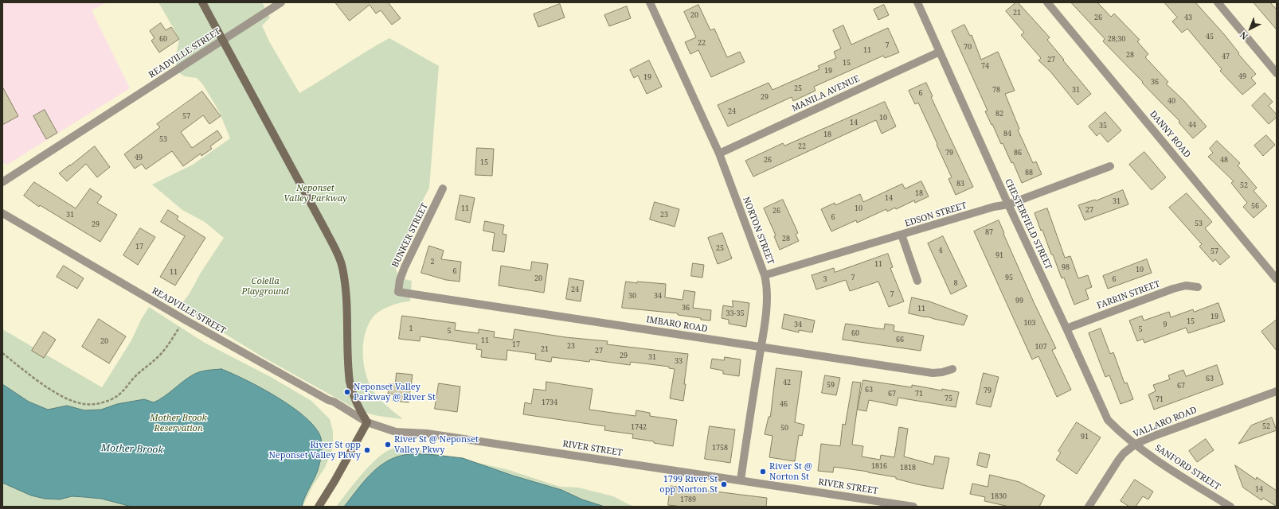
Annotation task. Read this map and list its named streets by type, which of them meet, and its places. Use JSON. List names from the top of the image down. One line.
{"streets":{"street":["READVILLE STREET","MANILA AVENUE","DANNY ROAD","EDSON STREET","CHESTERFIELD STREET","NORTON STREET","BUNKER STREET","FARRIN STREET","IMBARO ROAD","VALLARO ROAD","RIVER STREET","SANFORD STREET"]},"crossings":[["READVILLE STREET","RIVER STREET"],["MANILA AVENUE","CHESTERFIELD STREET"],["MANILA AVENUE","NORTON STREET"],["EDSON STREET","CHESTERFIELD STREET"],["EDSON STREET","NORTON STREET"],["CHESTERFIELD STREET","FARRIN STREET"],["CHESTERFIELD STREET","VALLARO ROAD"],["CHESTERFIELD STREET","SANFORD STREET"],["NORTON STREET","IMBARO ROAD"],["NORTON STREET","RIVER STREET"],["BUNKER STREET","IMBARO ROAD"],["VALLARO ROAD","SANFORD STREET"]],"water":["Mother Brook"],"parks":["Neponset Valley Parkway","Colella Playground","Mother Brook Reservation"],"places":["Neponset Valley Parkway @ River St","River St @ Neponset Valley Pkwy","River St opp Neponset Valley Pkwy","River St @ Norton St","1799 River St opp Norton St"],"house_numbers":["21","20","26","43","45","60","28;30","22","7","70","11","28","47","27","15","74","19","49","19","36","25","78","31","6","29","40","24","82","57","10","14","44","35","84","18","53","22","79","86","49","26","48","15","88","83","52","18","14","31","56","11","10","27","26","31","23","6","53","29","87","28","17","25","4","57","91","2","11","98","10","6","11","7","95","20","3","6","8","24","7","30","34","99","36","11","33-35","19","15","103","34","9","1","5","5","60","66","11","20","17","23","107","21","27","29","31","33","63","42","59","67","63","79","67","71","75","71","1734","46","52","1742","50","91","1758","1816","1818","14","1830","1789"],"north":"bottom left"}
